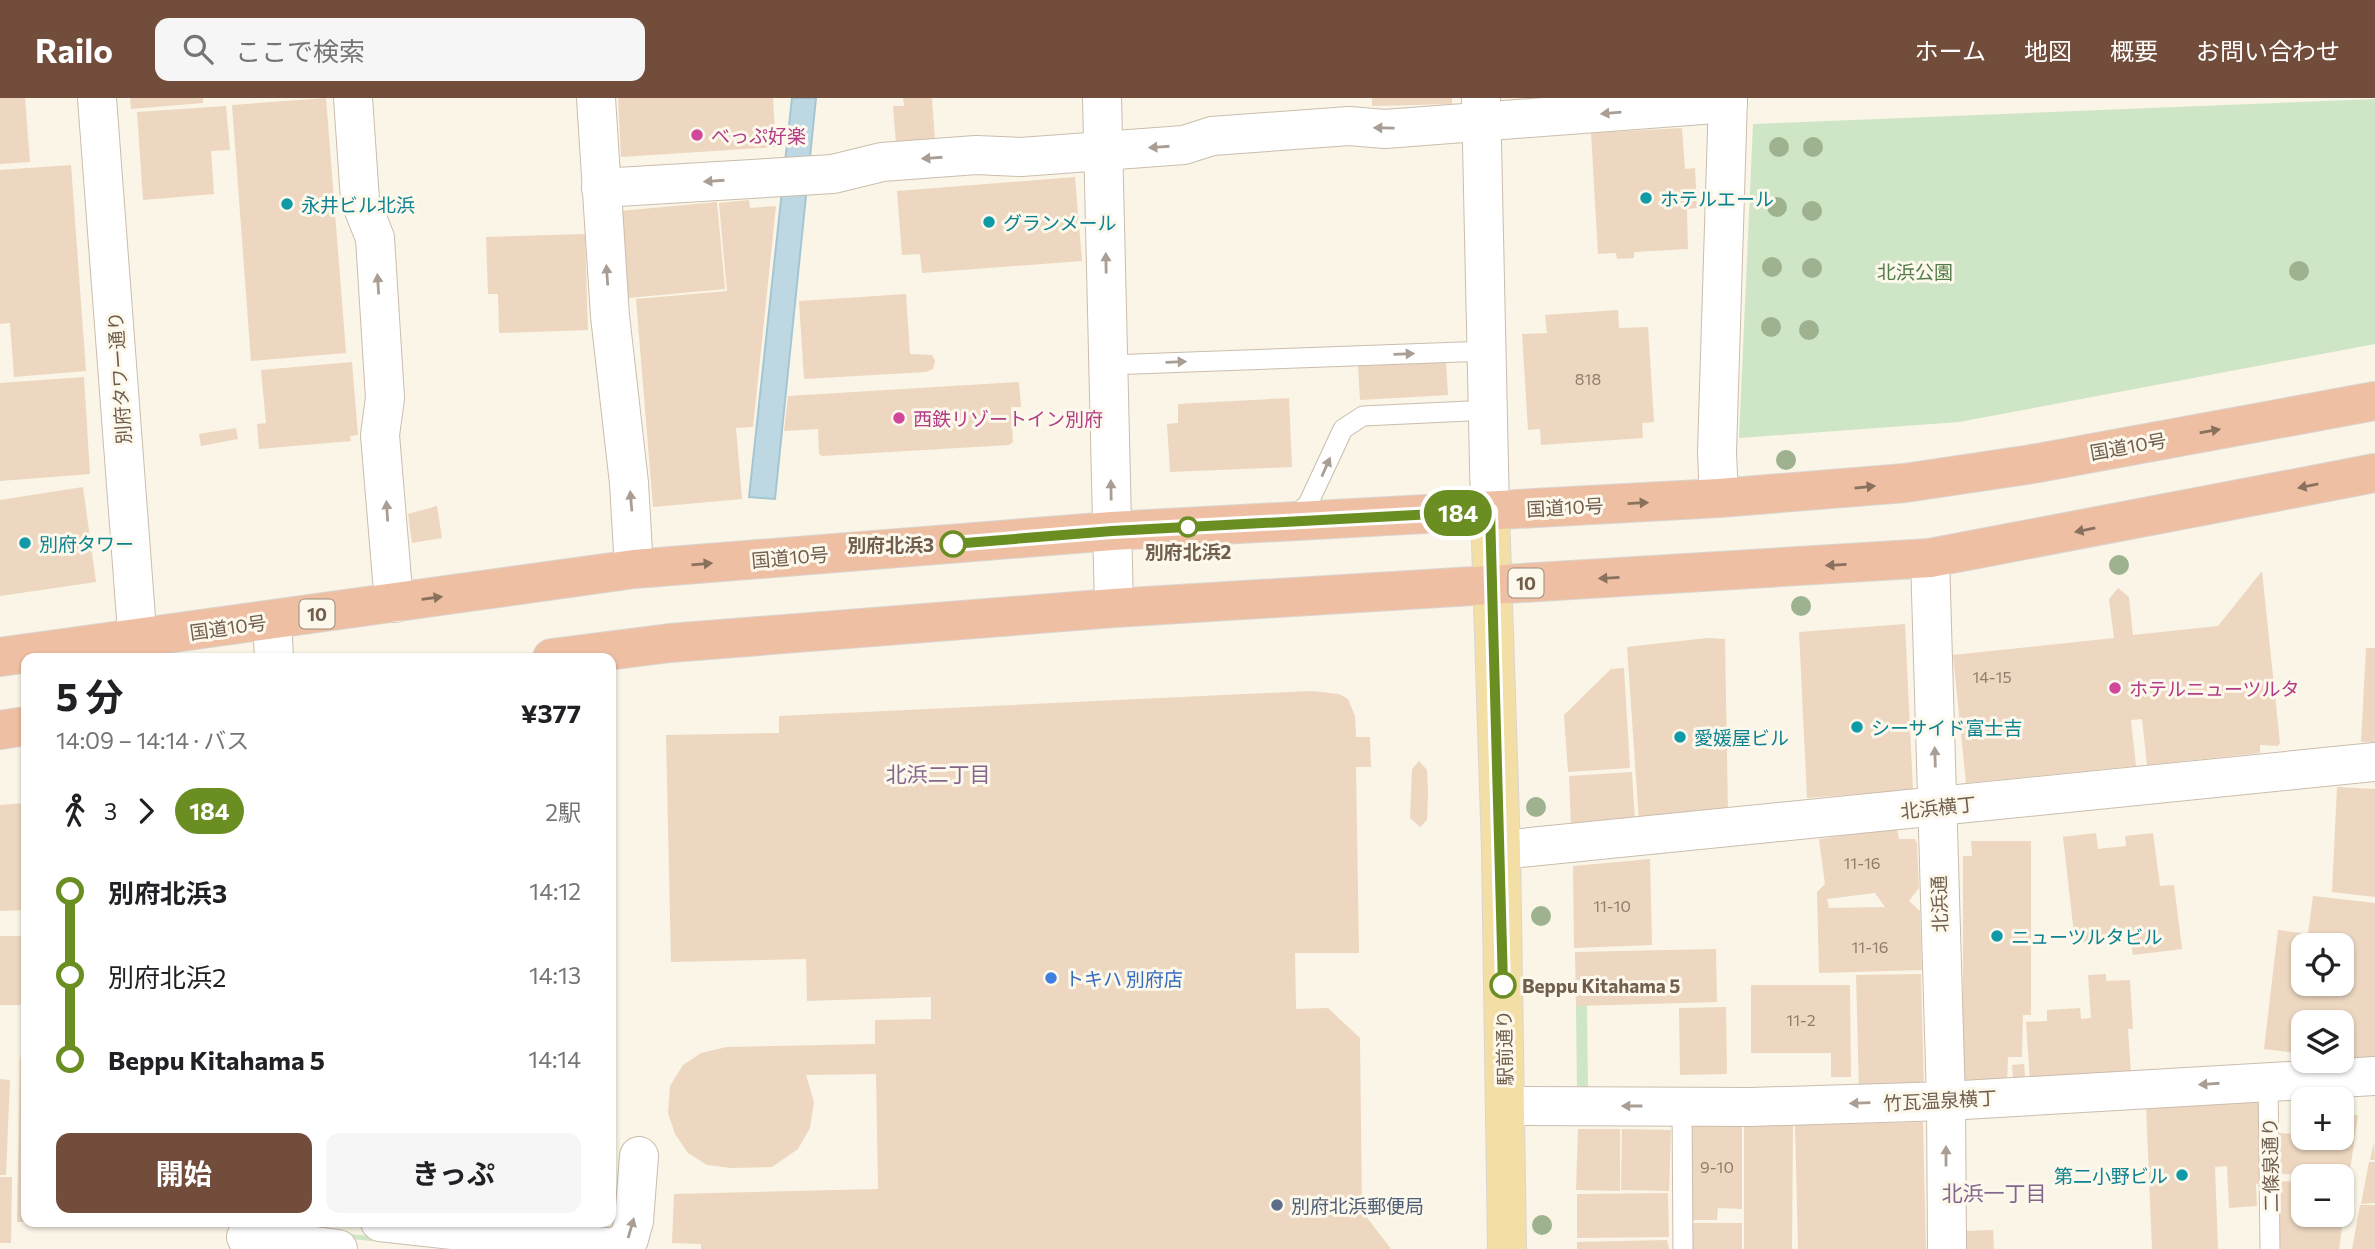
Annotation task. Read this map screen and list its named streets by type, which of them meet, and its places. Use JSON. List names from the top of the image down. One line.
{"streets":{"highway":["国道10号","10"],"main road":["駅前通り"],"street":["別府タワー通り","北浜横丁","北浜通","竹瓦温泉横丁"],"lane":["二條泉通り"]},"crossings":[["別府タワー通り","国道10号"],["国道10号","駅前通り"],["10","北浜通"],["10","駅前通り"],["北浜横丁","北浜通"],["北浜横丁","駅前通り"],["北浜通","竹瓦温泉横丁"],["駅前通り","竹瓦温泉横丁"],["竹瓦温泉横丁","二條泉通り"]],"one_way":["北浜通","竹瓦温泉横丁"],"districts":["北浜二丁目","北浜一丁目"],"parks":["北浜公園"],"places":["べっぷ好楽","ホテルエール","永井ビル北浜","グランメール","西鉄リゾートイン別府","別府北浜2","別府タワー","別府北浜3","ホテルニューツルタ","シーサイド富士吉","愛媛屋ビル","ニューツルタビル","トキハ 別府店","Beppu Kitahama 5","第二小野ビル","別府北浜郵便局"],"lines":["bus line 184"],"house_numbers":["818","14-15","11-16","11-10","11-16","11-2","9-10"],"page":{"header":"Railo","search":"ここで検索","nav":["ホーム","地図","概要","お問い合わせ"],"on_map":"184","heading":["5 分","14:09 – 14:14 · バス","¥377"],"legs":["3","184","2駅"],"list":[{"name":"別府北浜3","value":"14:12"},{"name":"別府北浜2","value":"14:13"},{"name":"Beppu Kitahama 5","value":"14:14"}],"map_buttons":["+","−"],"buttons":["開始","きっぷ"]}}
